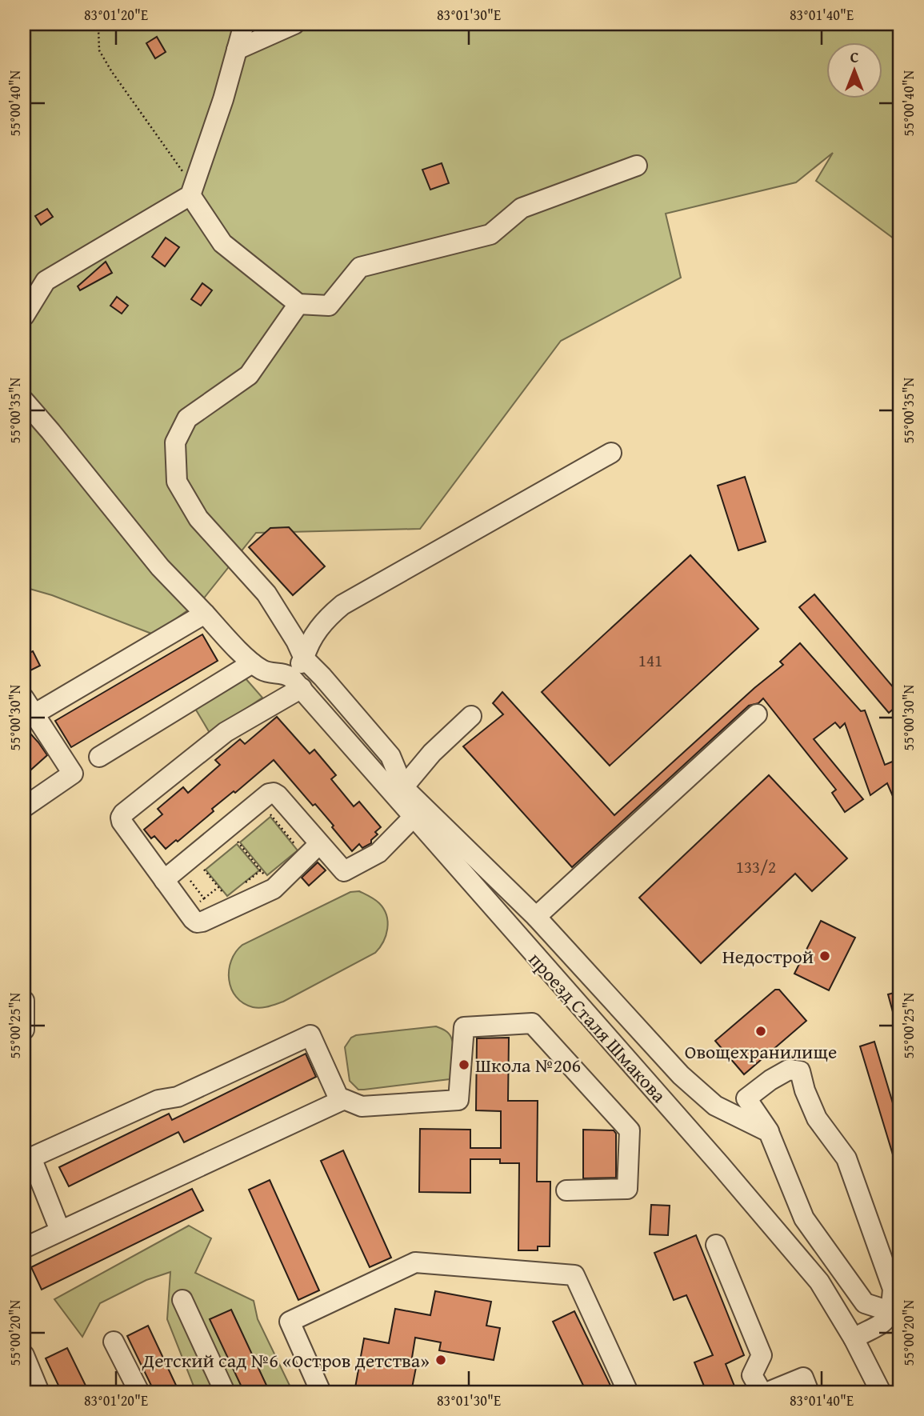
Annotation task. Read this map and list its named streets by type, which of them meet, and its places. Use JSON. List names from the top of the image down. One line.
{"streets":{"street":["проезд Сталя Шмакова"]},"places":["Недострой","Овощехранилище","Школа №206","Детский сад №6 «Остров детства»"],"house_numbers":["141","133/2"],"north":"top","coordinates":["83°01'20\"E","83°01'30\"E","83°01'40\"E","55°00'40\"N","55°00'35\"N","55°00'30\"N","55°00'25\"N","55°00'20\"N"]}
